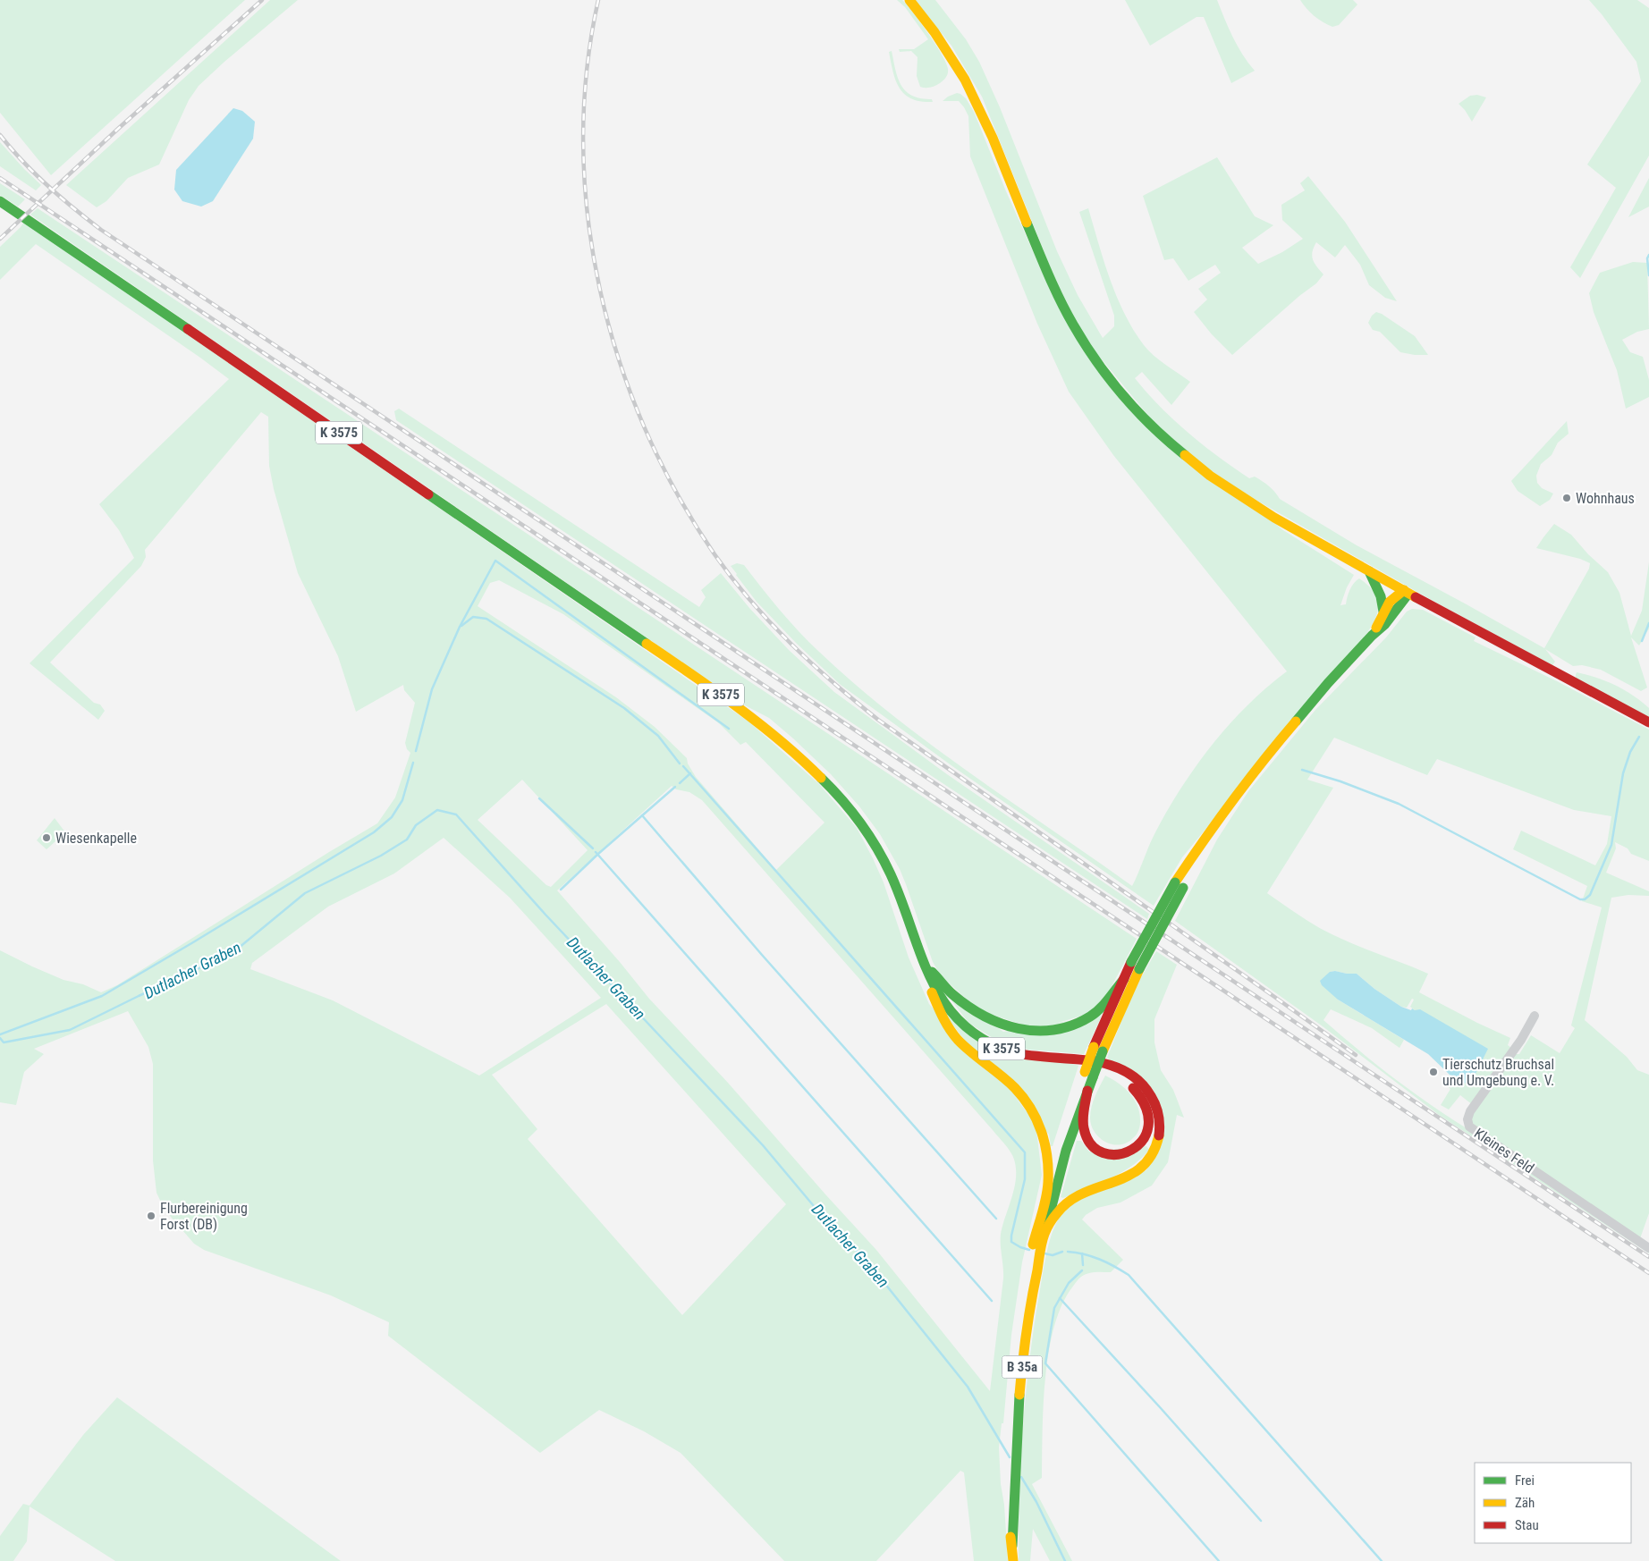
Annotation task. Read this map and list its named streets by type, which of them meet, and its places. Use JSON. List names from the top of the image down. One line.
{"streets":{"main road":["K 3575","B 35a"],"street":["Kleines Feld"]},"water":["Dutlacher Graben"],"places":["Wohnhaus","Wiesenkapelle","Tierschutz Bruchsal und Umgebung e. V.","Flurbereinigung Forst (DB)"],"legend":["Frei","Zäh","Stau"]}
